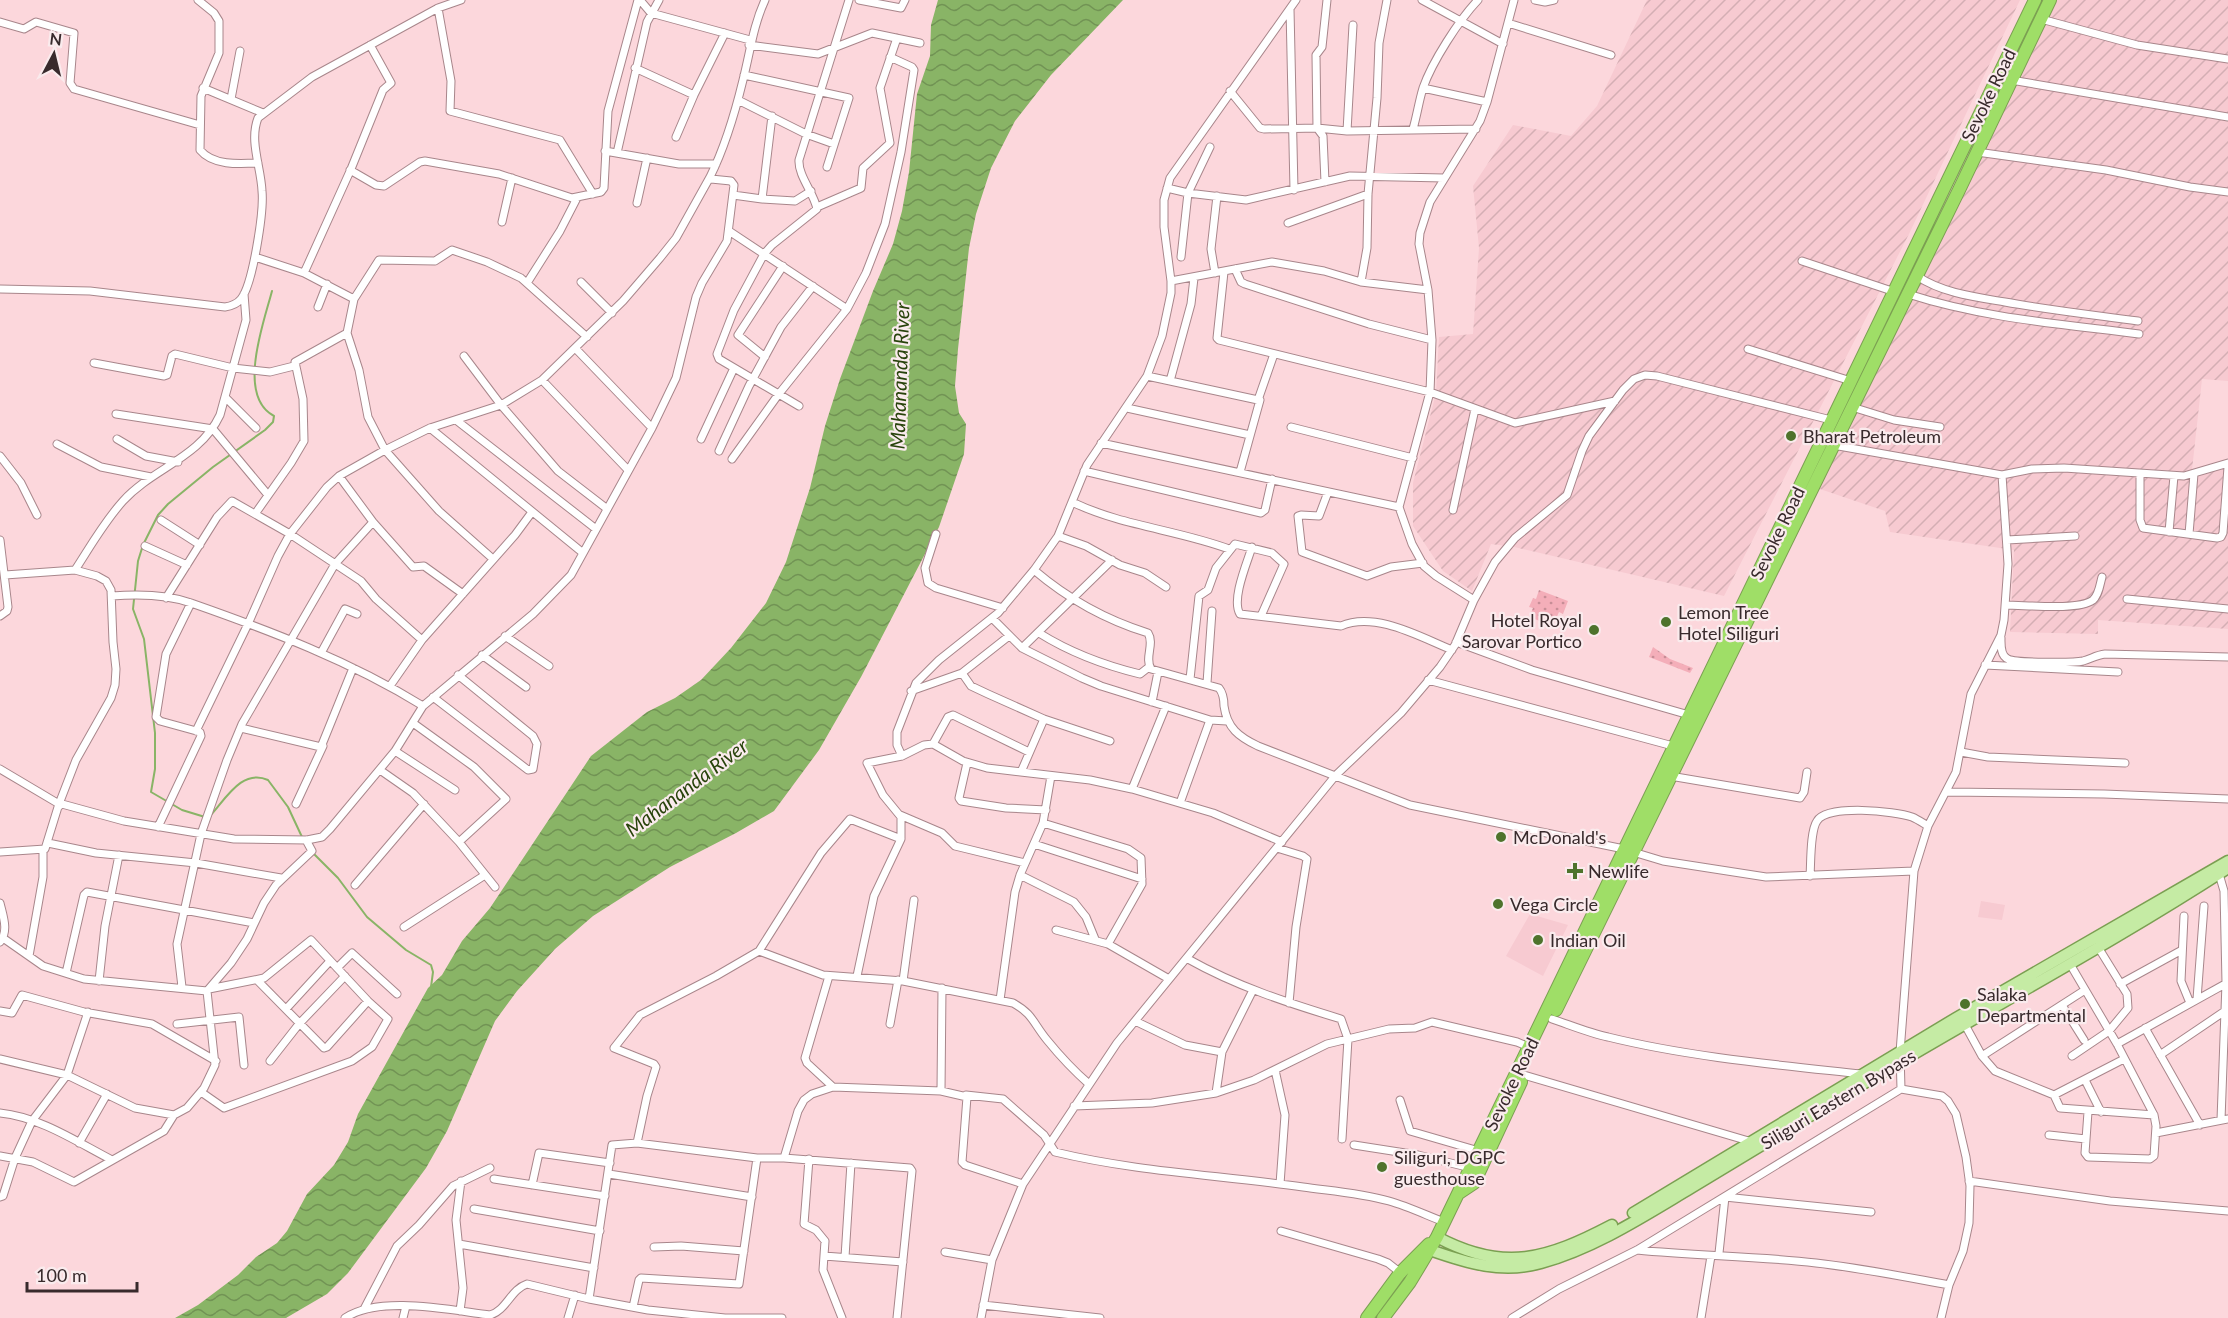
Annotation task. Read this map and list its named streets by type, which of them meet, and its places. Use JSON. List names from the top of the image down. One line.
{"streets":{"highway":["Sevoke Road"],"main road":["Siliguri Eastern Bypass"]},"water":["Mahananda River"],"places":{"other":["Bharat Petroleum","Lemon Tree Hotel Siliguri","Hotel Royal Sarovar Portico","McDonald's","Vega Circle","Indian Oil","Salaka Departmental","Siliguri, DGPC guesthouse"],"health":["Newlife"]},"scale_bar":"100 m","north":"top"}
